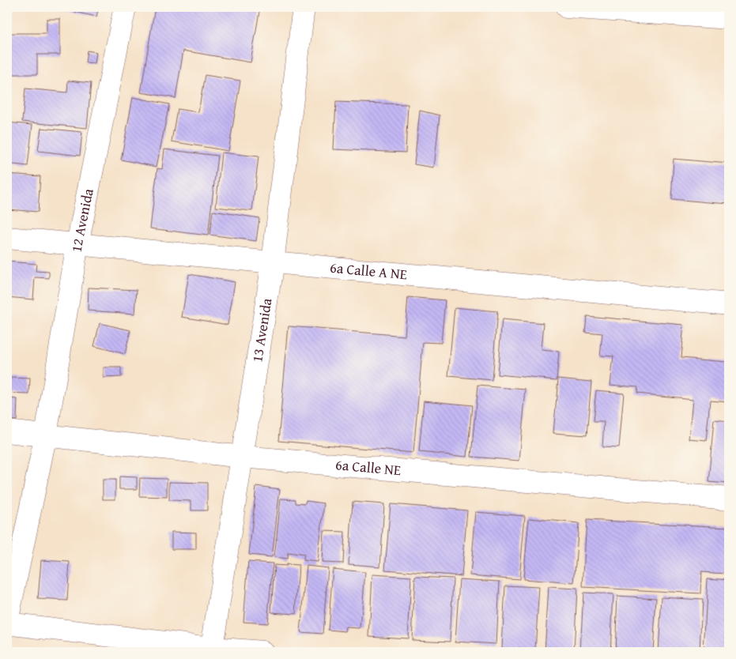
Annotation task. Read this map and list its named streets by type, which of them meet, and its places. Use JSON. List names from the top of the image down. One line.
{"streets":{"street":["12 Avenida","6a Calle A NE","13 Avenida","6a Calle NE"]},"crossings":[["12 Avenida","6a Calle A NE"],["12 Avenida","6a Calle NE"],["6a Calle A NE","13 Avenida"],["13 Avenida","6a Calle NE"]]}
